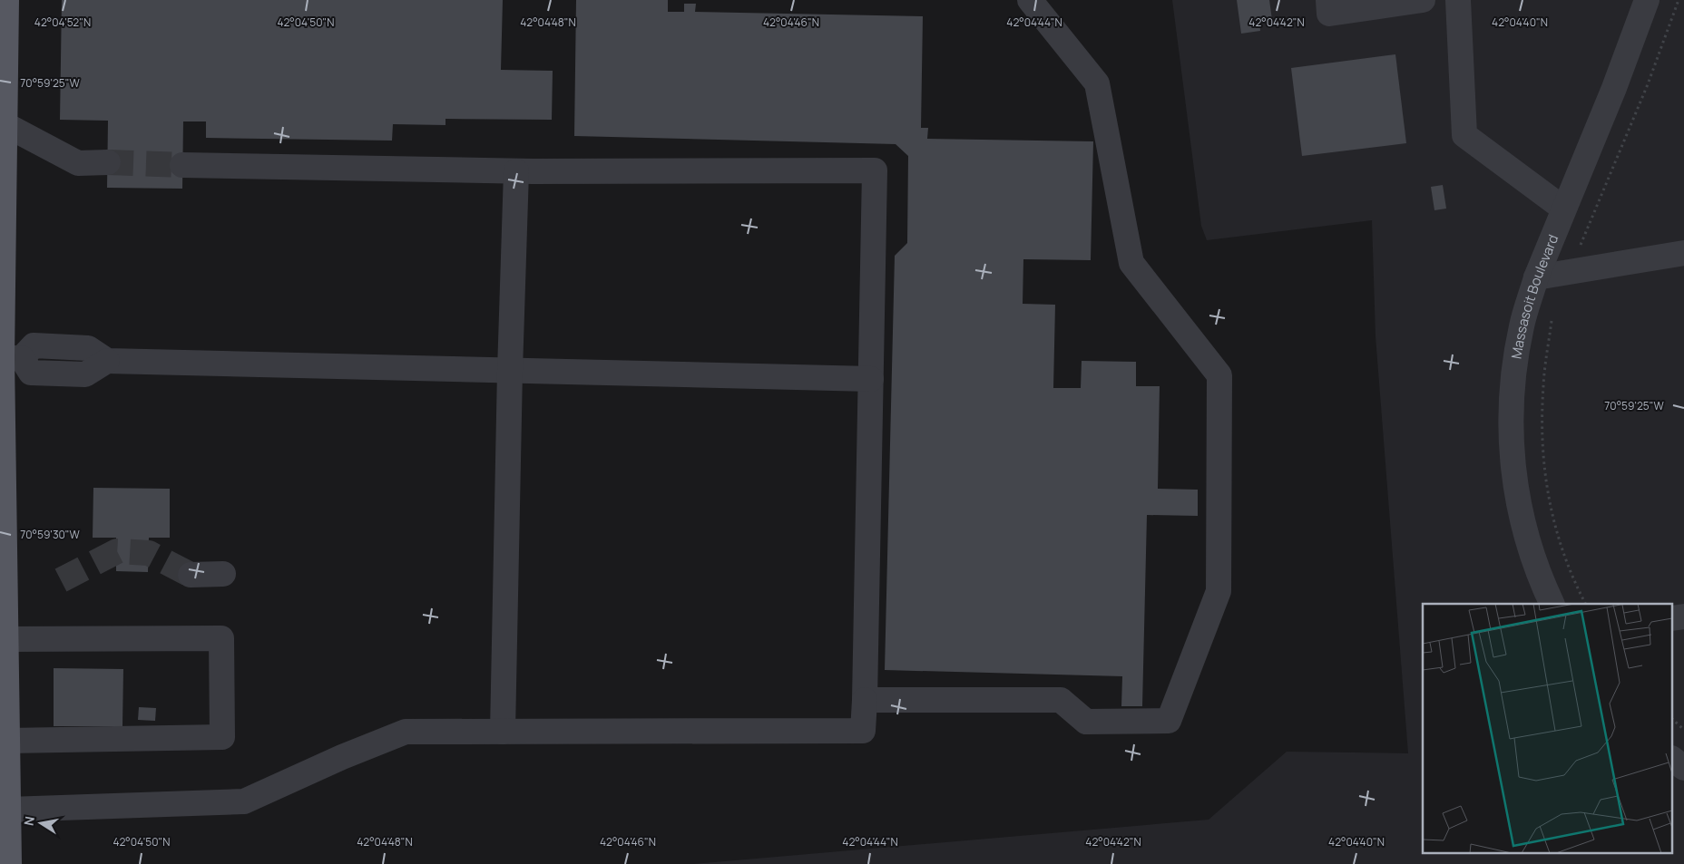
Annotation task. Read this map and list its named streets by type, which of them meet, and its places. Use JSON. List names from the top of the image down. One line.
{"streets":{"street":["Massasoit Boulevard"]},"north":"left","coordinates":["42°04'52\"N","42°04'50\"N","42°04'48\"N","42°04'46\"N","42°04'44\"N","42°04'42\"N","42°04'40\"N","70°59'25\"W","70°59'30\"W"]}
